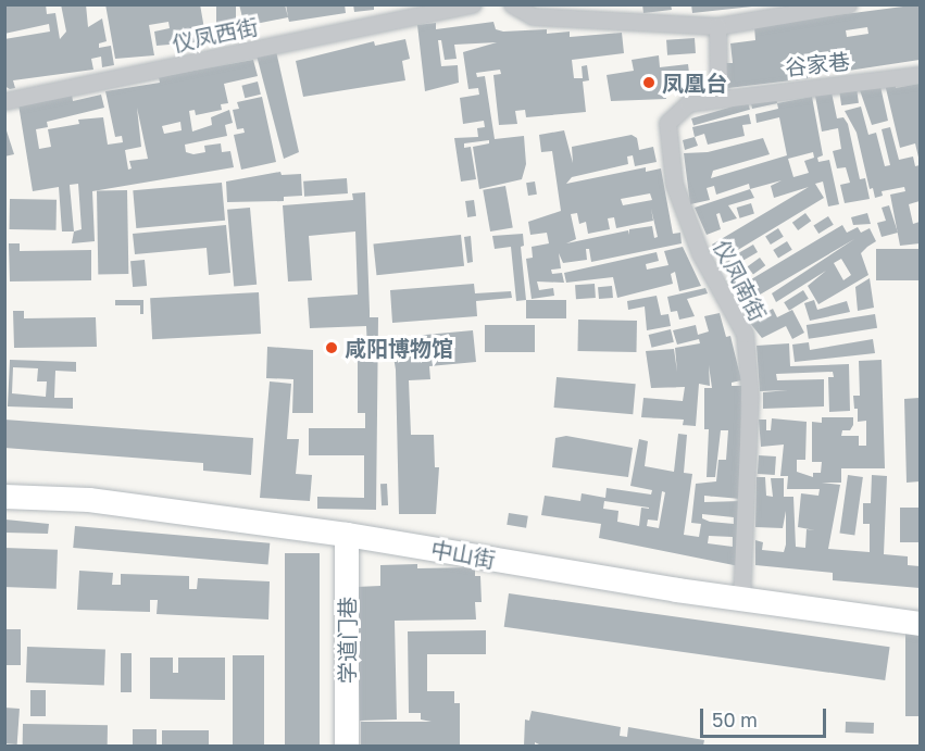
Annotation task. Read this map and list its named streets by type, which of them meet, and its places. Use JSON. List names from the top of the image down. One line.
{"streets":{"street":["仪凤西街","谷家巷","仪凤南街","中山街","学道门巷"]},"crossings":[["谷家巷","仪凤南街"],["仪凤南街","中山街"],["中山街","学道门巷"]],"places":["凤凰台","咸阳博物馆"],"scale_bar":"50 m"}
